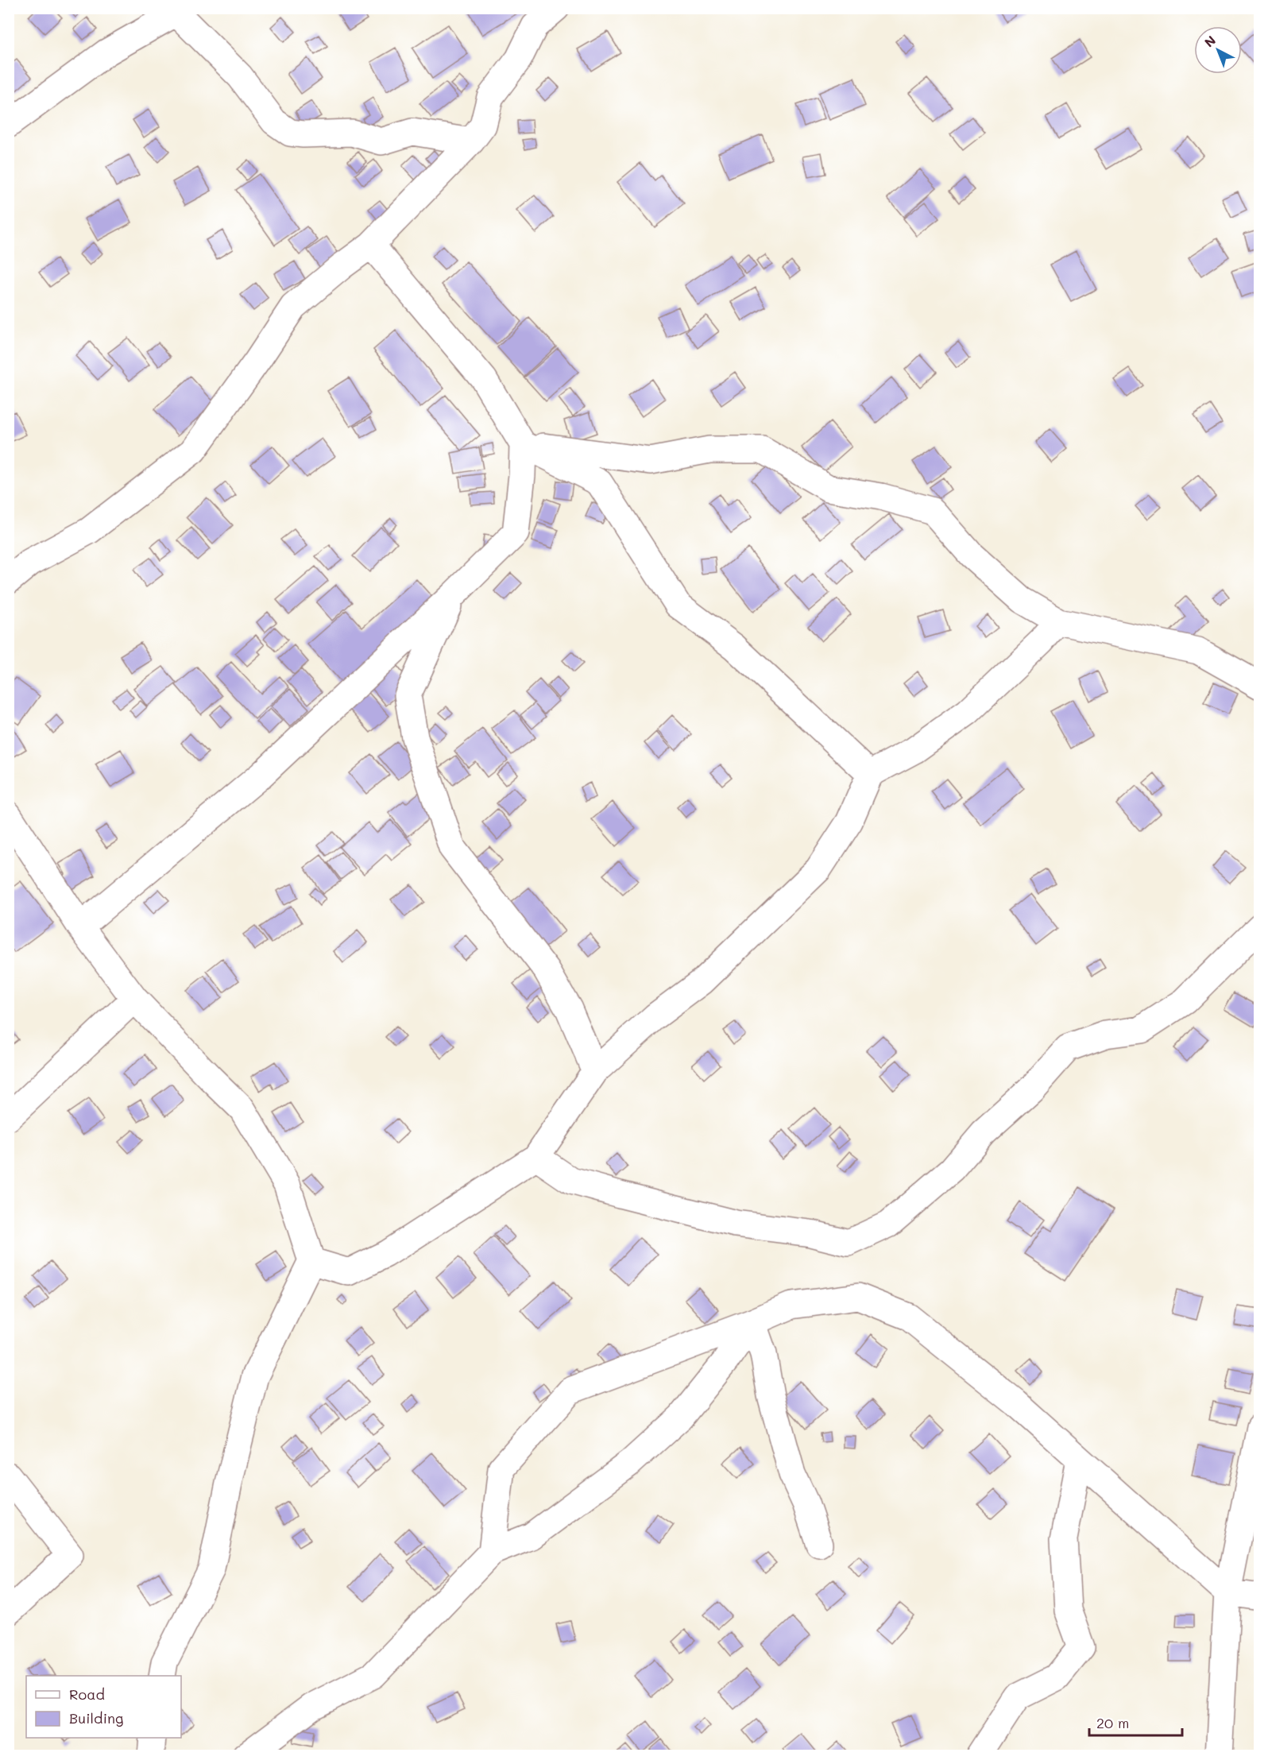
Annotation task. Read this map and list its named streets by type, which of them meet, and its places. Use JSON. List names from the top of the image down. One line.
{"legend":["Road","Building"],"scale_bar":"20 m","north":"top left"}
